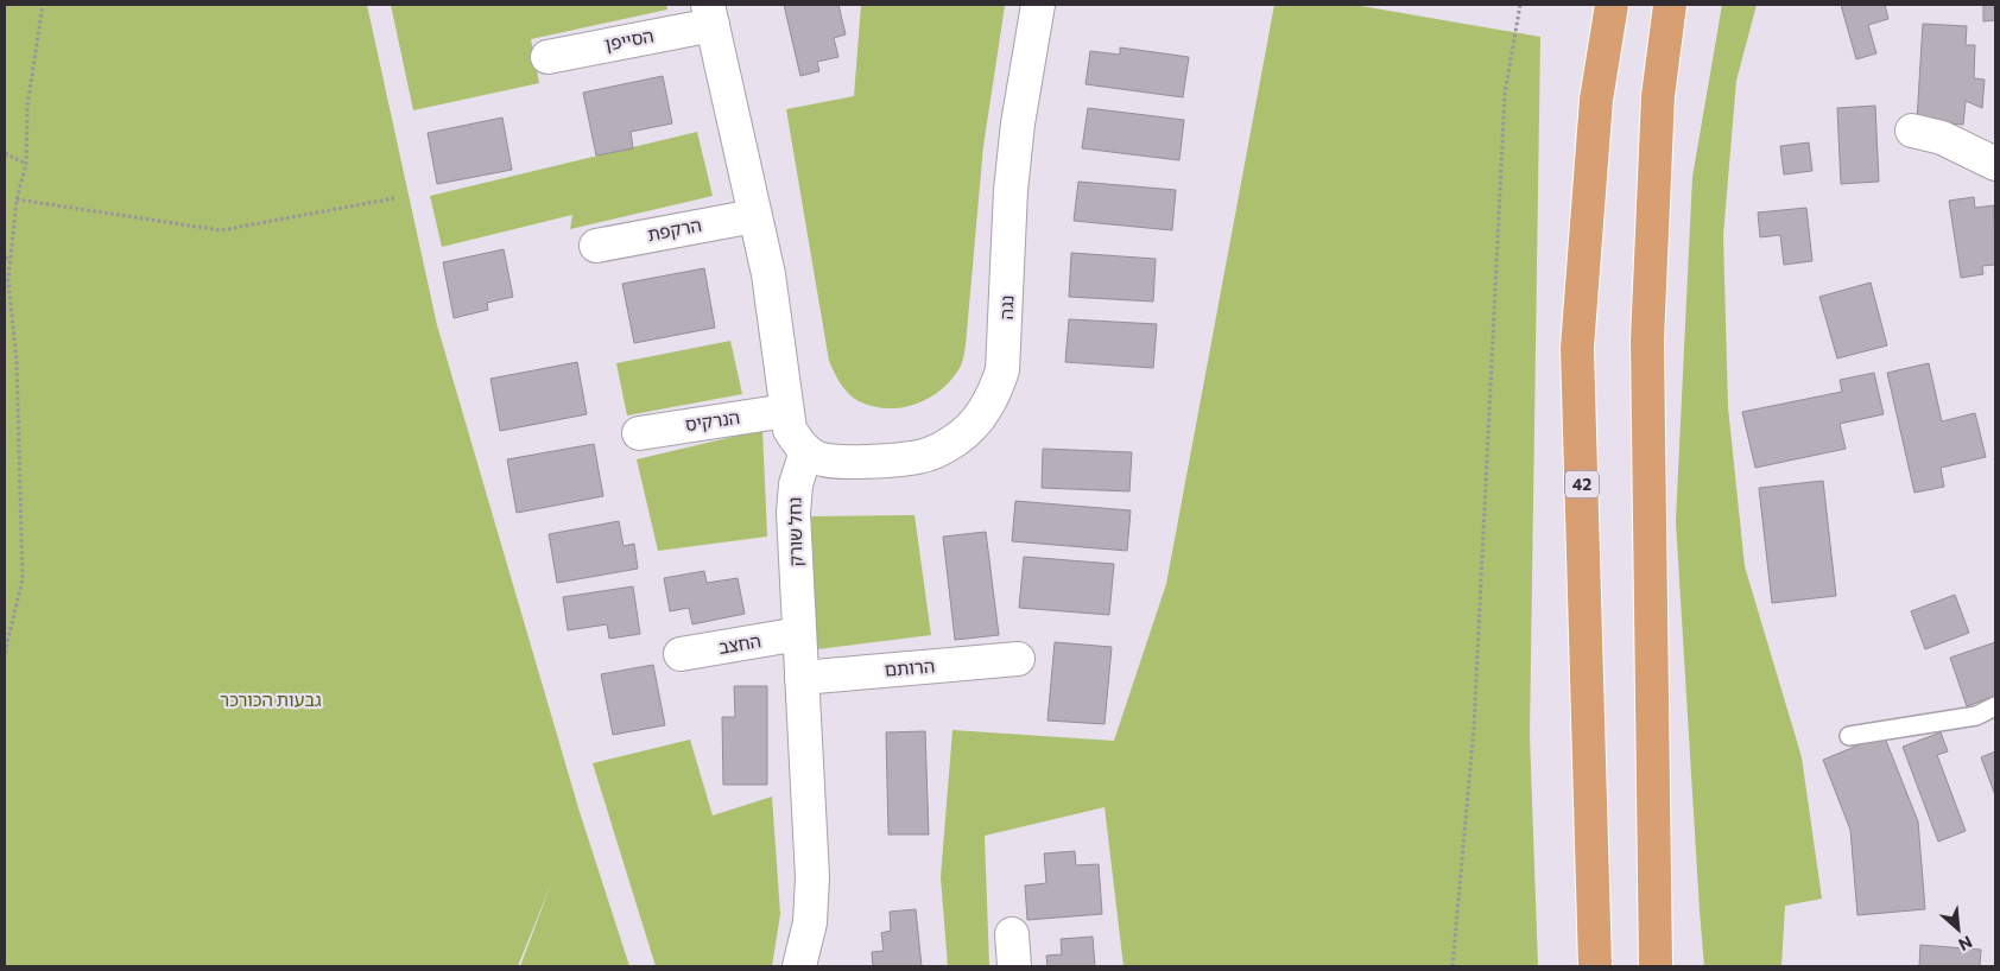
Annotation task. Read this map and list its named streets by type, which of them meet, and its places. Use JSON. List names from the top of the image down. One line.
{"streets":{"highway":["42"],"street":["הסייפן","הרקפת","נגה","הנרקיס","נחל שורק","החצב","הרותם"]},"crossings":[["נגה","נחל שורק"],["נחל שורק","החצב"],["נחל שורק","הרותם"]],"parks":["גבעות הכורכר"],"north":"bottom right"}
